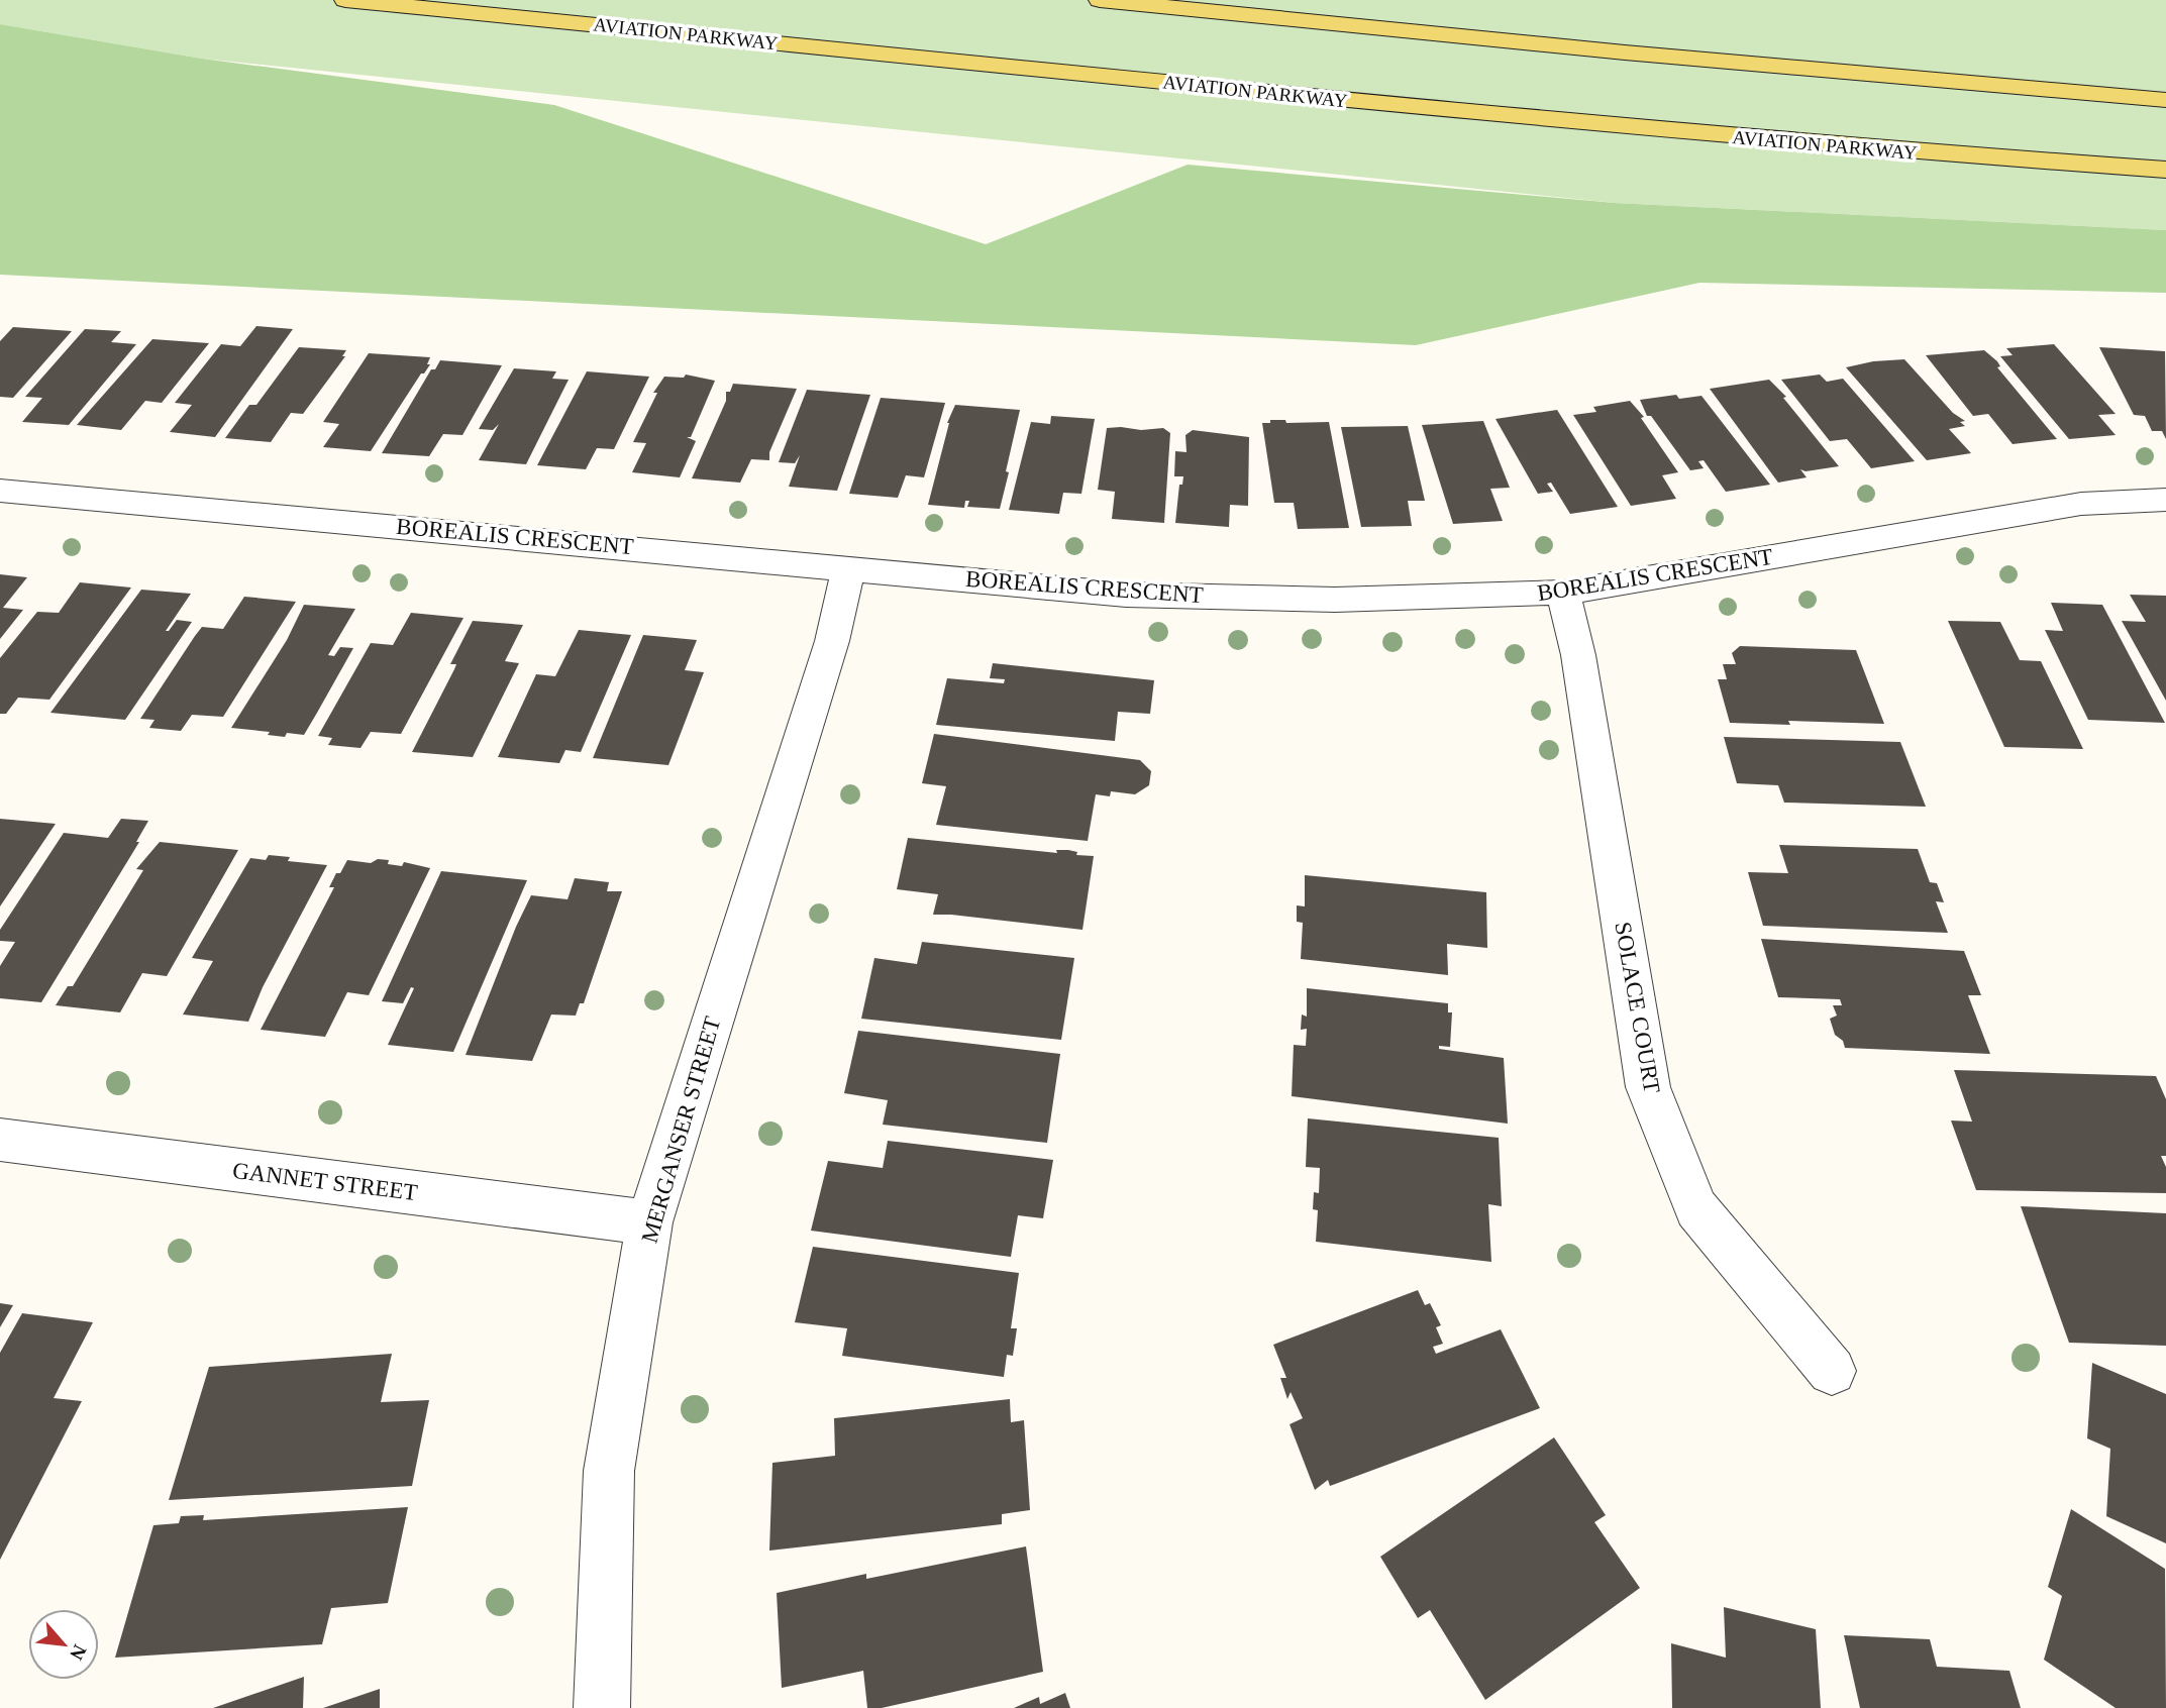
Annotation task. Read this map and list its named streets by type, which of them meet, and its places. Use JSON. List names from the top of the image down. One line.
{"streets":{"main road":["AVIATION PARKWAY"],"street":["BOREALIS CRESCENT","SOLACE COURT","MERGANSER STREET","GANNET STREET"]},"crossings":[["BOREALIS CRESCENT","SOLACE COURT"],["BOREALIS CRESCENT","MERGANSER STREET"],["MERGANSER STREET","GANNET STREET"]],"north":"bottom right"}
